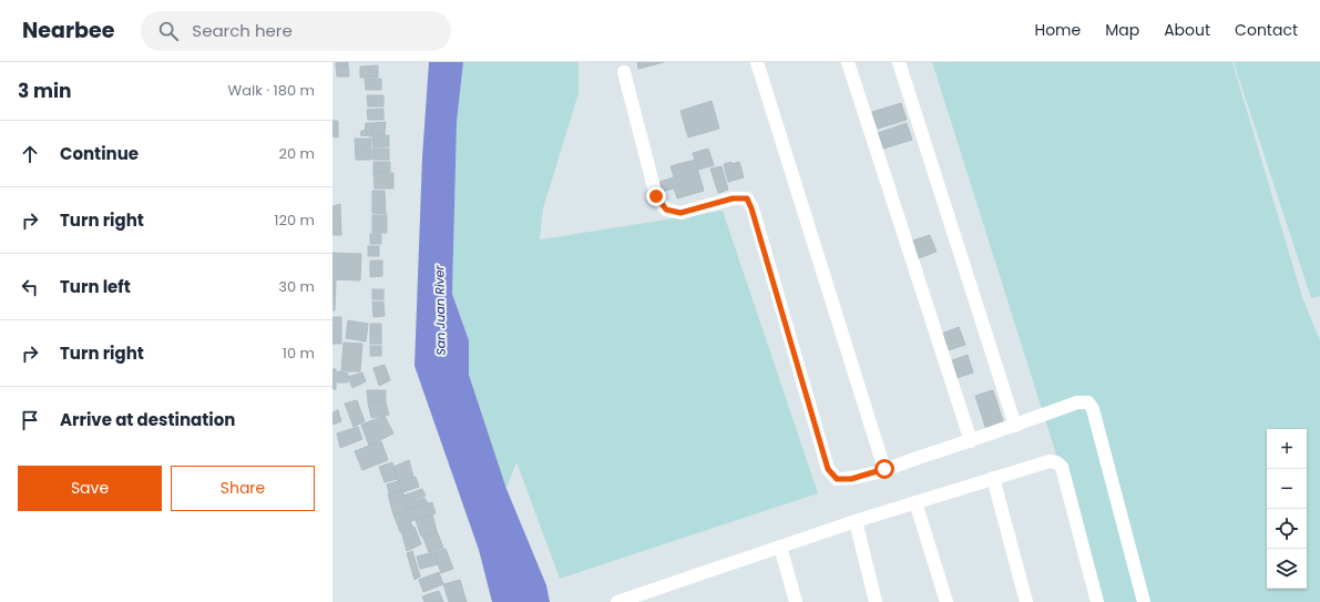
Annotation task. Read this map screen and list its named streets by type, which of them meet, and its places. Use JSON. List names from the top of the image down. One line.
{"water":["San Juan River"],"page":{"header":"Nearbee","search":"Search here","nav":["Home","Map","About","Contact"],"heading":["3 min","Walk · 180 m"],"list":[["Continue","20 m"],["Turn right","120 m"],["Turn left","30 m"],["Turn right","10 m"],"Arrive at destination"],"map_buttons":["+","−"],"buttons":["Save","Share"]}}
